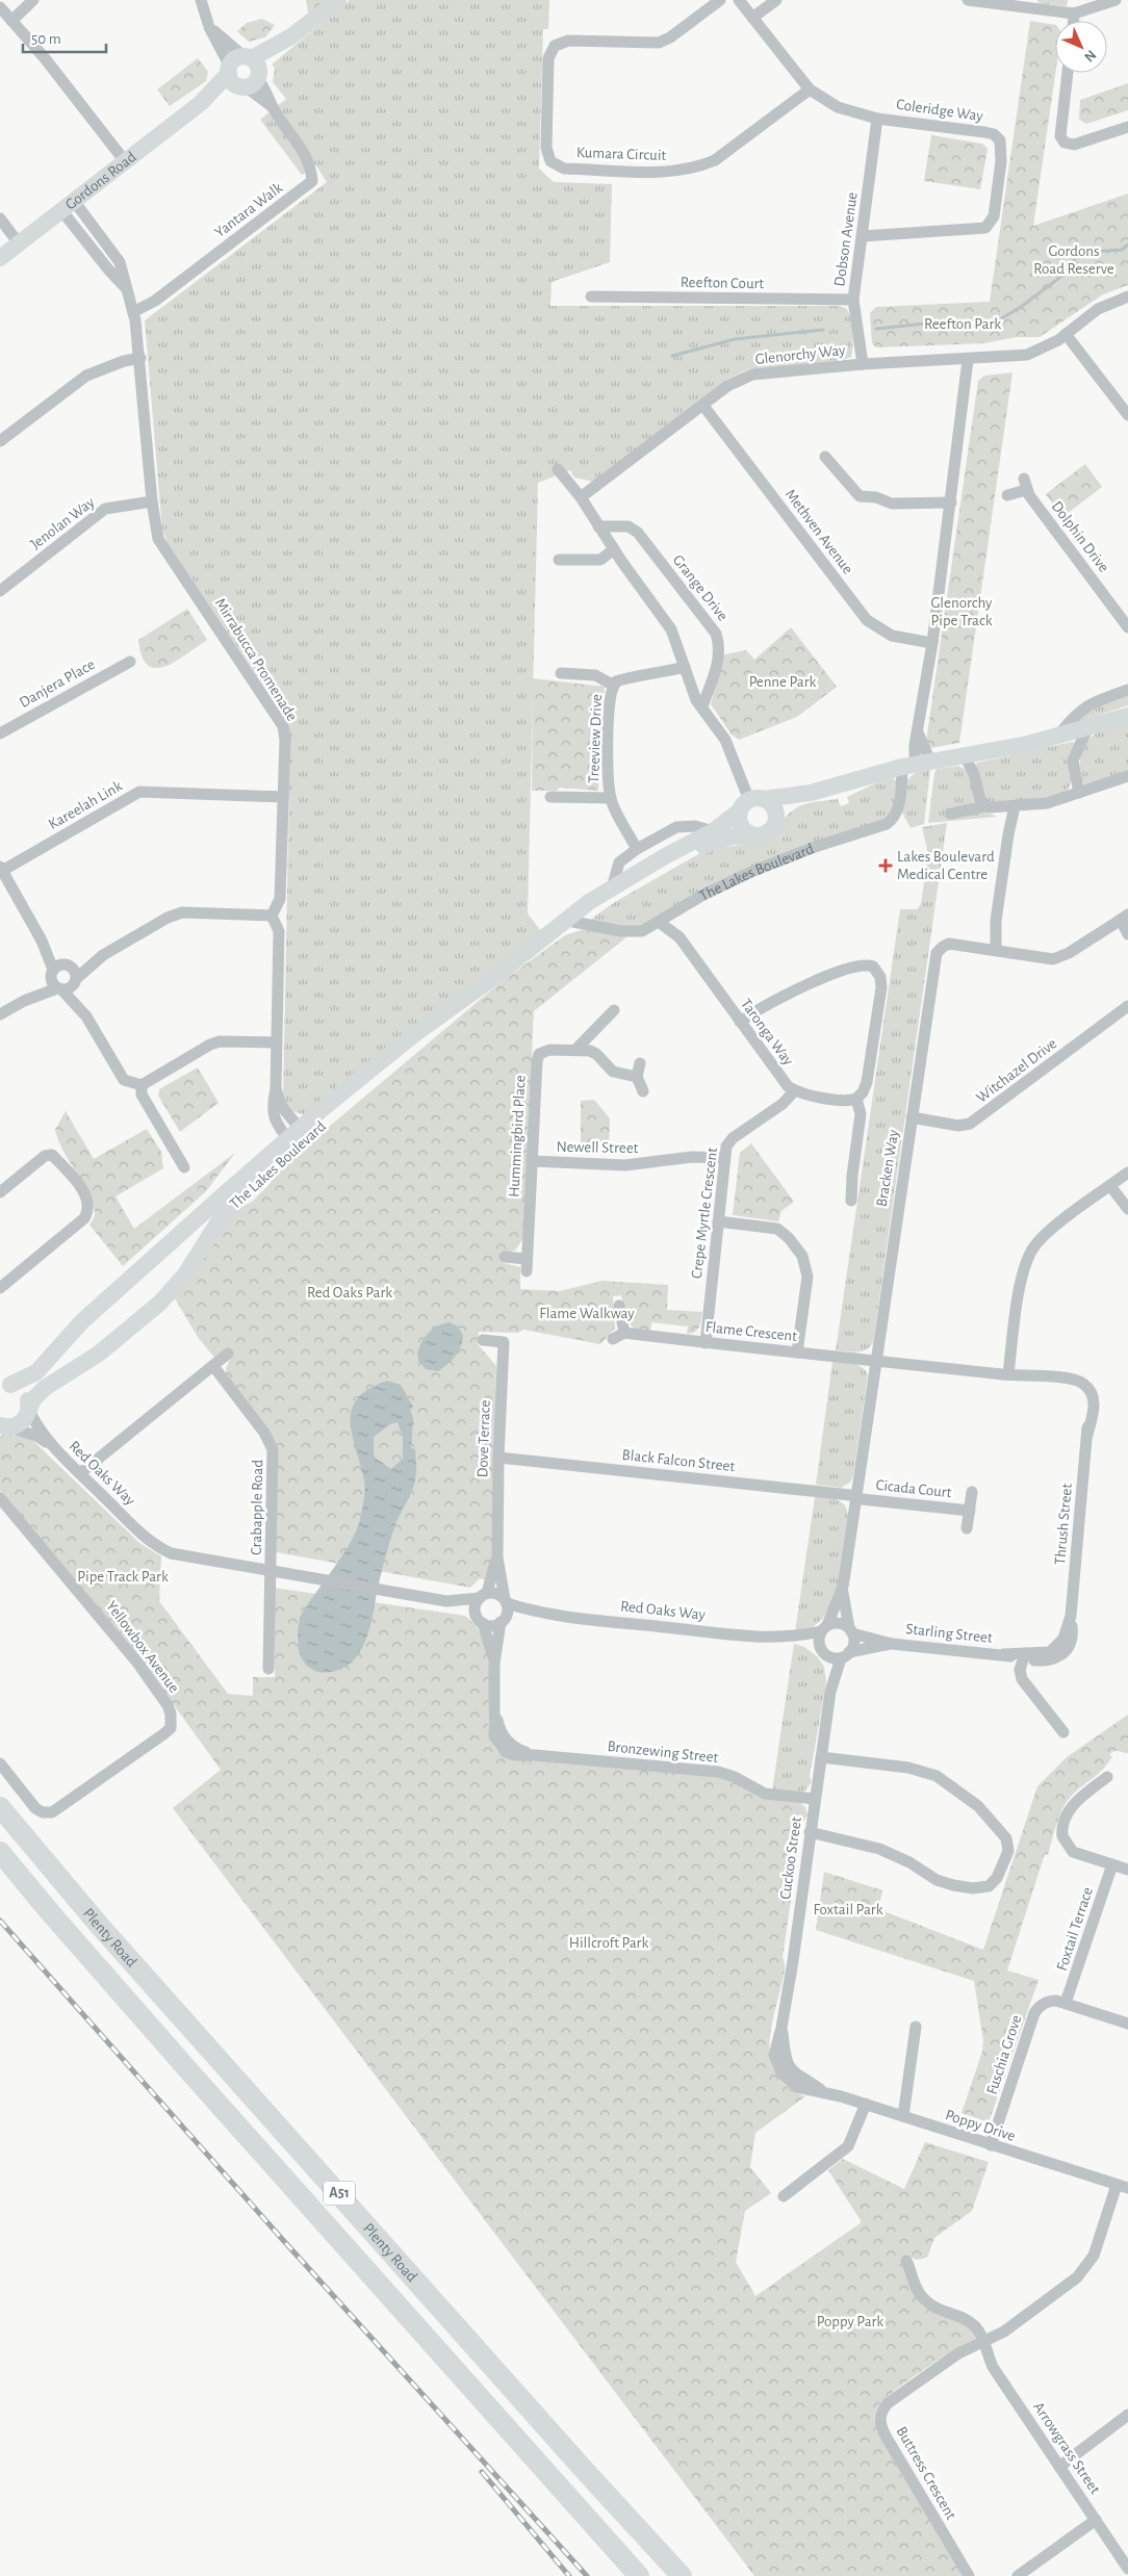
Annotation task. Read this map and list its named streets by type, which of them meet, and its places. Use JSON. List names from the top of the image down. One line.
{"streets":{"highway":["Plenty Road","A51"],"street":["Coleridge Way","Kumara Circuit","Gordons Road","Yantara Walk","Dobson Avenue","Reefton Court","Glenorchy Way","Jenolan Way","Methven Avenue","Dolphin Drive","Grange Drive","Mirrabucca Promenade","Danjera Place","Treeview Drive","Kareelah Link","The Lakes Boulevard","Taronga Way","Witchazel Drive","Hummingbird Place","Newell Street","Bracken Way","Crepe Myrtle Crescent","Flame Crescent","Dove Terrace","Black Falcon Street","Red Oaks Way","Cicada Court","Crabapple Road","Thrush Street","Starling Street","Yellowbox Avenue","Bronzewing Street","Cuckoo Street","Foxtail Terrace","Fuschia Grove","Poppy Drive","Arrowgrass Street","Buttress Crescent"]},"crossings":[["Coleridge Way","Kumara Circuit"],["Coleridge Way","Dobson Avenue"],["Gordons Road","Yantara Walk"],["Gordons Road","Mirrabucca Promenade"],["Yantara Walk","Mirrabucca Promenade"],["Dobson Avenue","Reefton Court"],["Dobson Avenue","Glenorchy Way"],["Glenorchy Way","Methven Avenue"],["Jenolan Way","Mirrabucca Promenade"],["Mirrabucca Promenade","Kareelah Link"],["The Lakes Boulevard","Taronga Way"],["The Lakes Boulevard","Red Oaks Way"],["Taronga Way","Crepe Myrtle Crescent"],["Witchazel Drive","Bracken Way"],["Hummingbird Place","Newell Street"],["Newell Street","Crepe Myrtle Crescent"],["Bracken Way","Flame Crescent"],["Bracken Way","Black Falcon Street"],["Bracken Way","Red Oaks Way"],["Bracken Way","Cicada Court"],["Bracken Way","Thrush Street"],["Bracken Way","Starling Street"],["Bracken Way","Cuckoo Street"],["Crepe Myrtle Crescent","Flame Crescent"],["Flame Crescent","Thrush Street"],["Dove Terrace","Black Falcon Street"],["Dove Terrace","Red Oaks Way"],["Black Falcon Street","Cicada Court"],["Red Oaks Way","Crabapple Road"],["Red Oaks Way","Starling Street"],["Red Oaks Way","Cuckoo Street"],["Thrush Street","Starling Street"],["Starling Street","Cuckoo Street"],["Bronzewing Street","Cuckoo Street"],["Cuckoo Street","Poppy Drive"],["Foxtail Terrace","Fuschia Grove"],["Fuschia Grove","Poppy Drive"],["Arrowgrass Street","Buttress Crescent"]],"parks":["Gordons Road Reserve","Reefton Park","Glenorchy Pipe Track","Penne Park","Red Oaks Park","Flame Walkway","Pipe Track Park","Foxtail Park","Hillcroft Park","Poppy Park"],"places":{"health":["Lakes Boulevard Medical Centre"]},"scale_bar":"50 m","north":"bottom right"}
